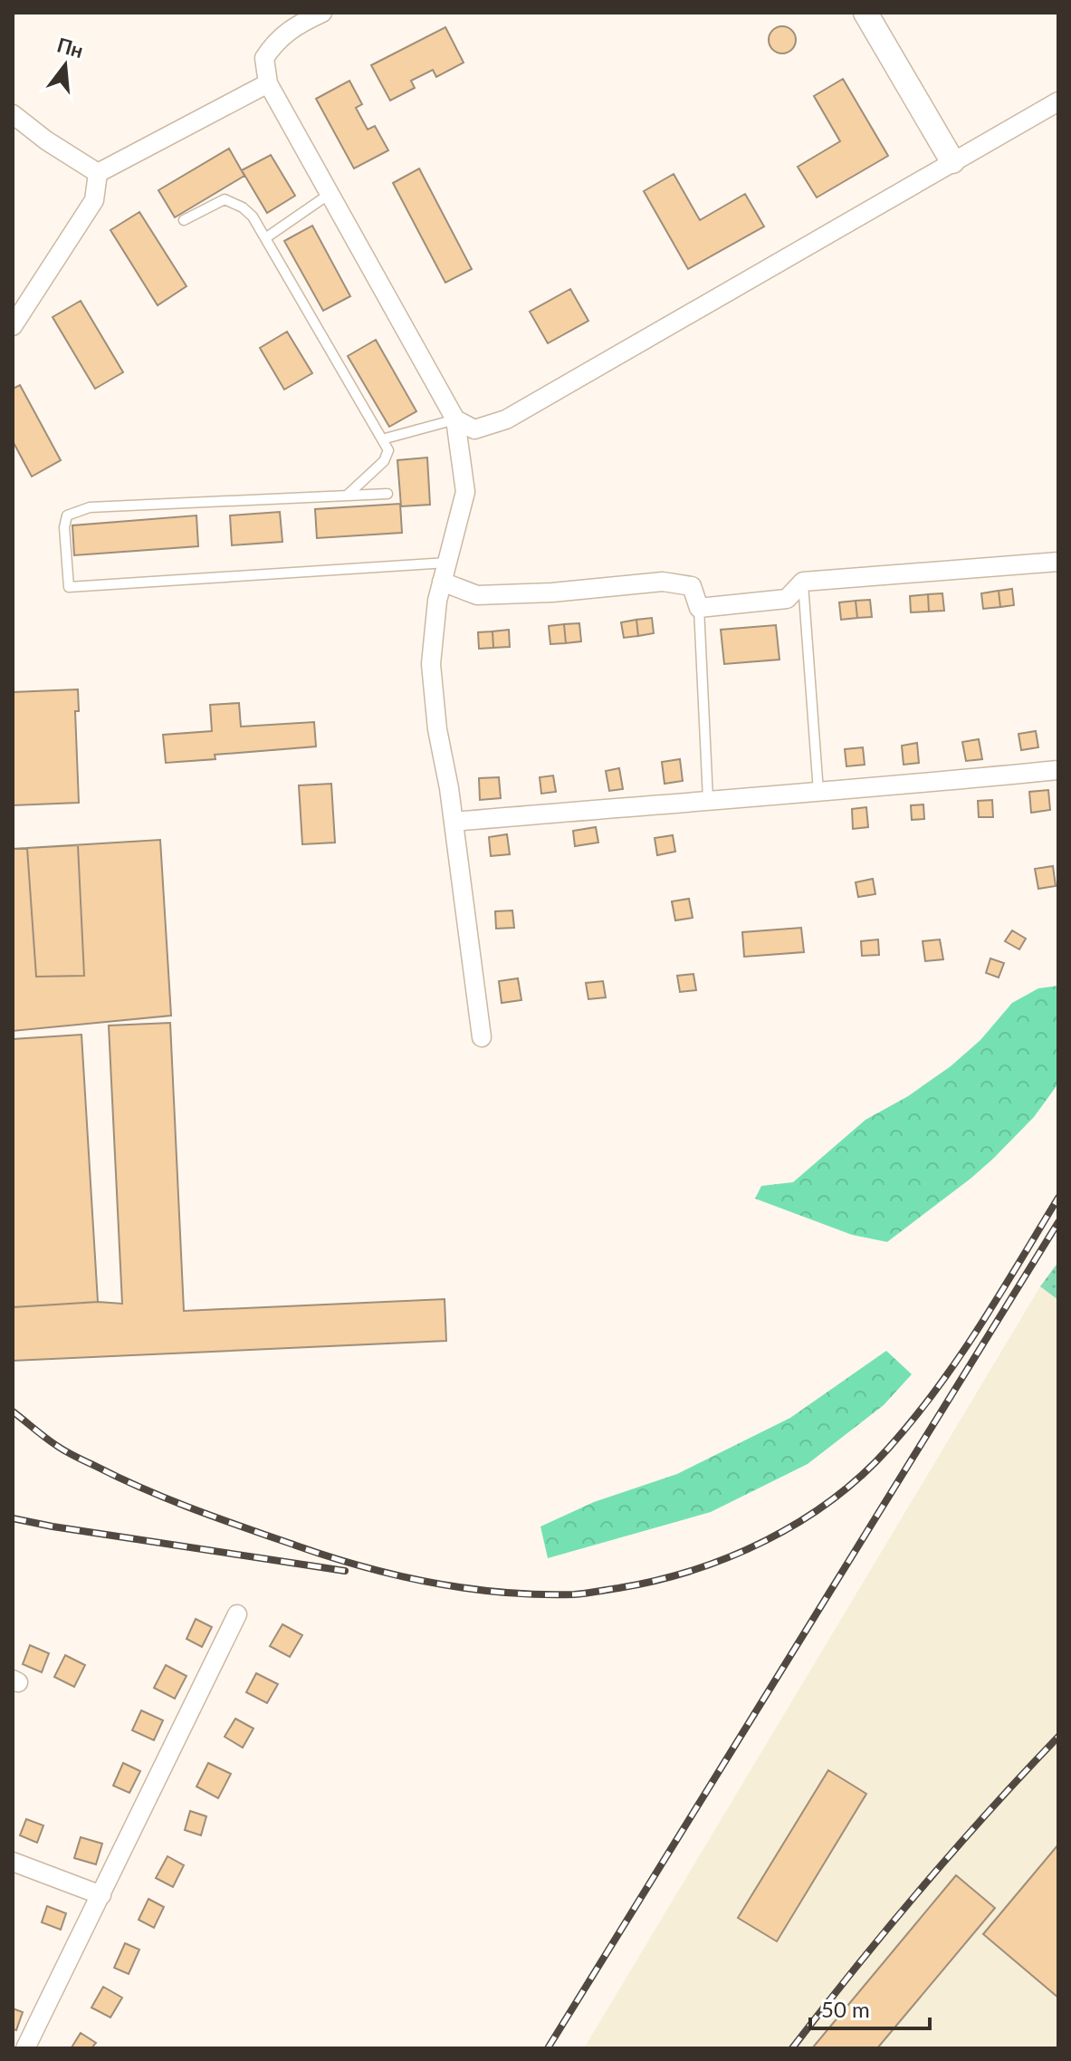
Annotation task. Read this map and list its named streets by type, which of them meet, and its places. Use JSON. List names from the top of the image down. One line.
{"scale_bar":"50 m","north":"top"}
